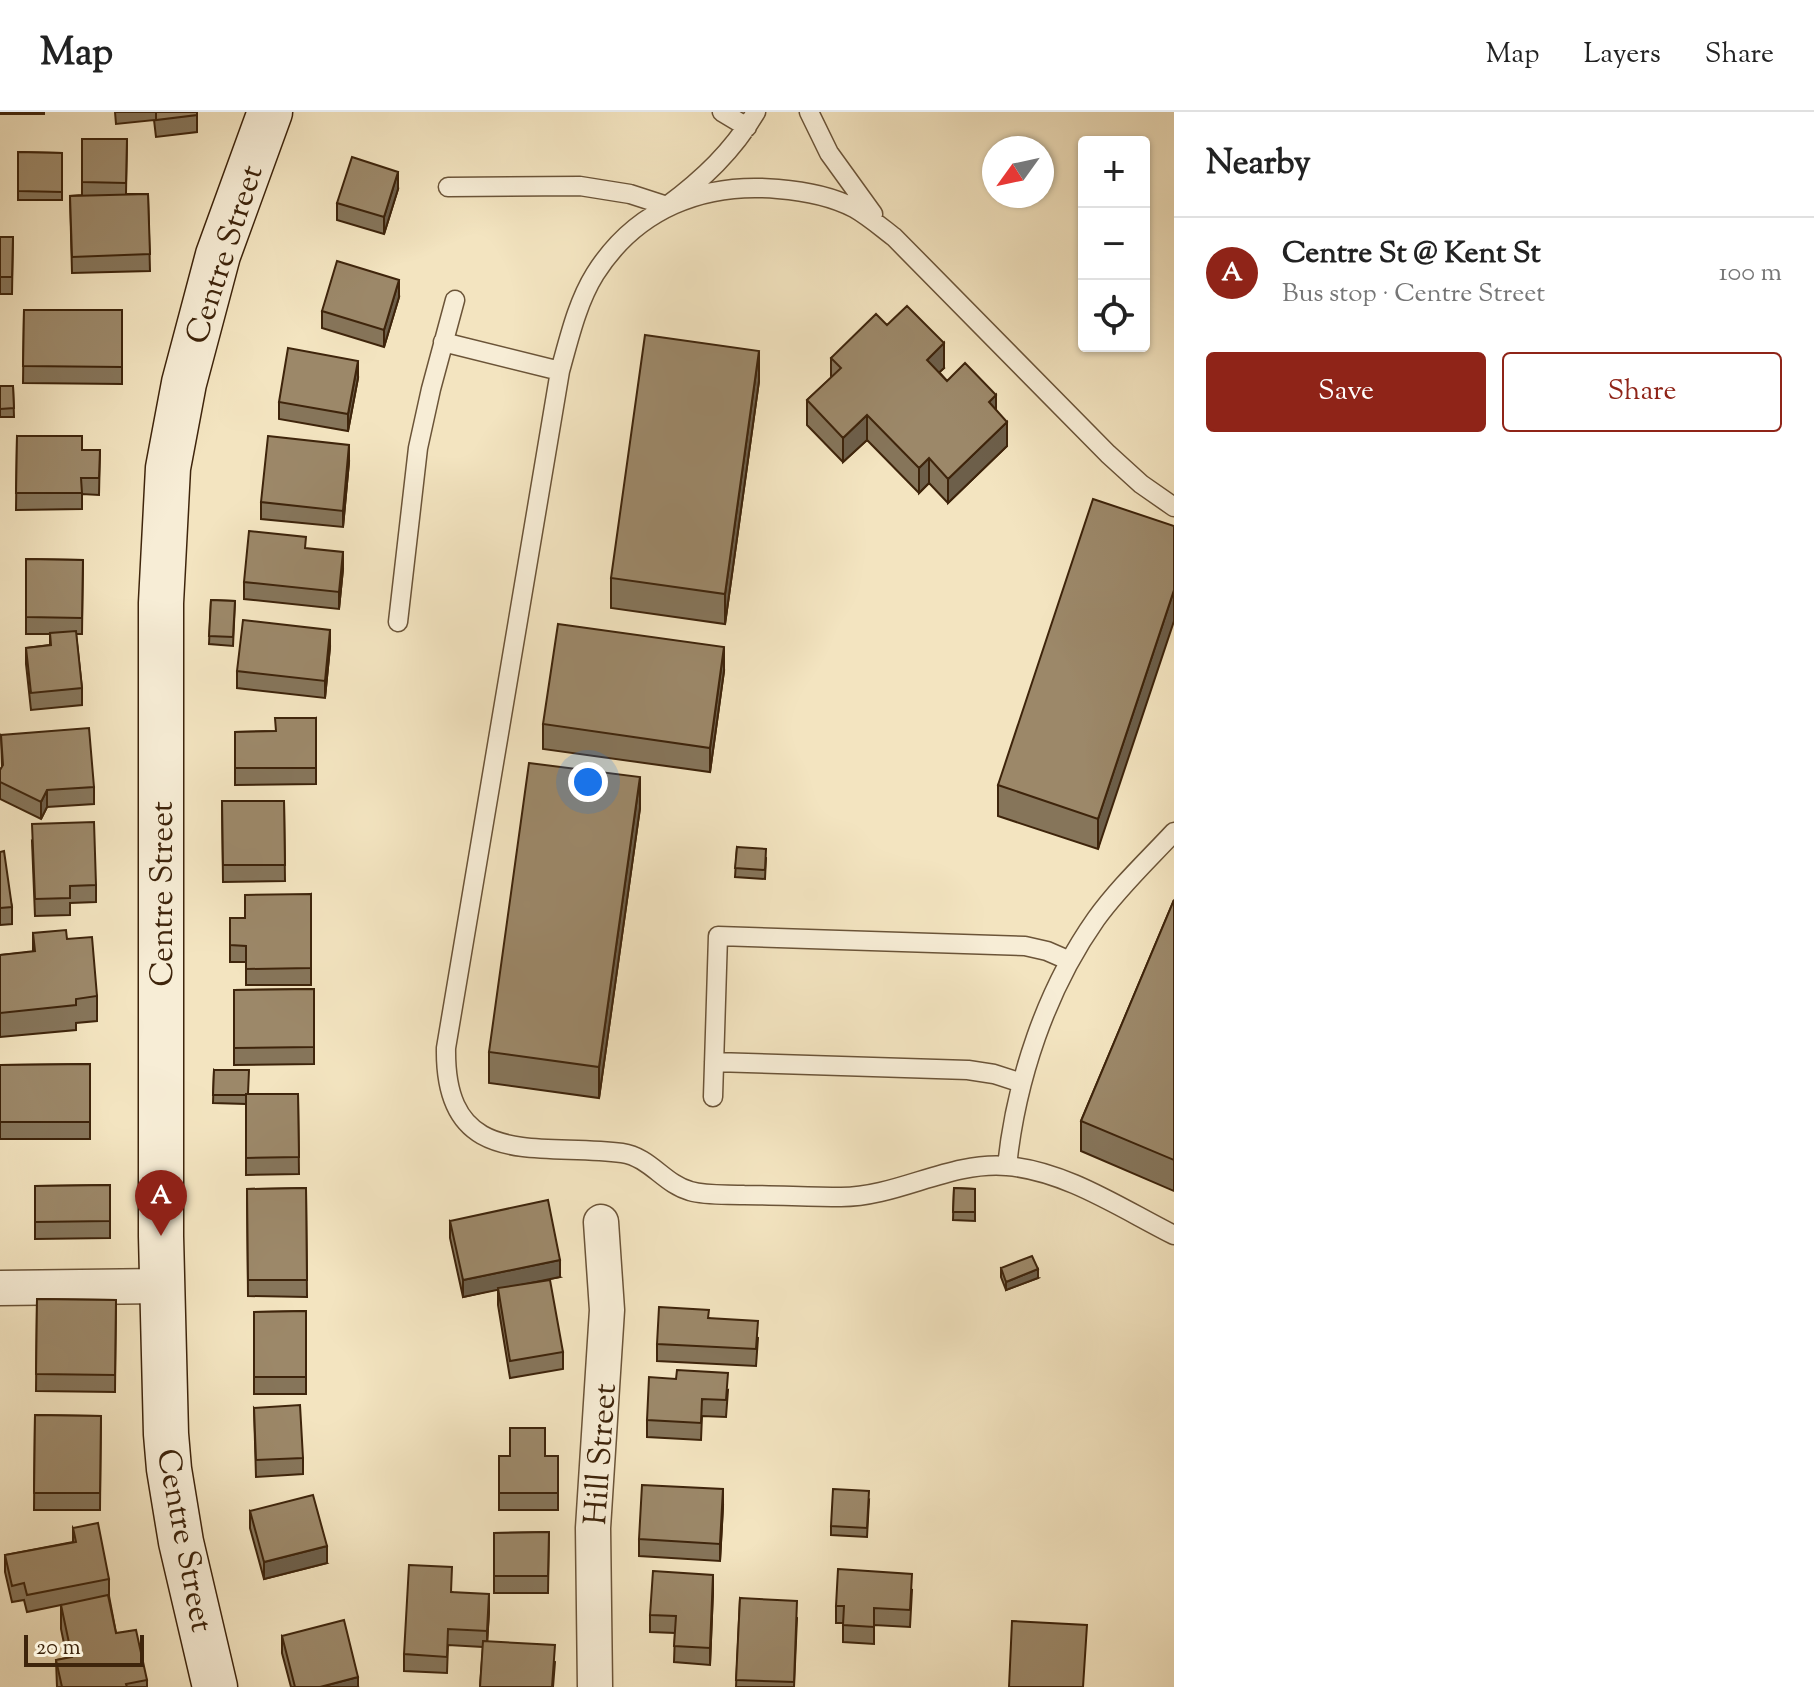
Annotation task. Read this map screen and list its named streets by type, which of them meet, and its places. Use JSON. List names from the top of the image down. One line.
{"streets":{"main road":["Centre Street"],"street":["Hill Street"]},"scale_bar":"20 m","north":"bottom left","page":{"header":"Map","nav":["Map","Layers","Share"],"heading":"Nearby","map_buttons":["+","−"],"list":[{"mark":"A","name":"Centre St @ Kent St","note":"Bus stop · Centre Street","value":"100 m"}],"buttons":["Save","Share"],"pins":"A","scale":"20 m"}}
